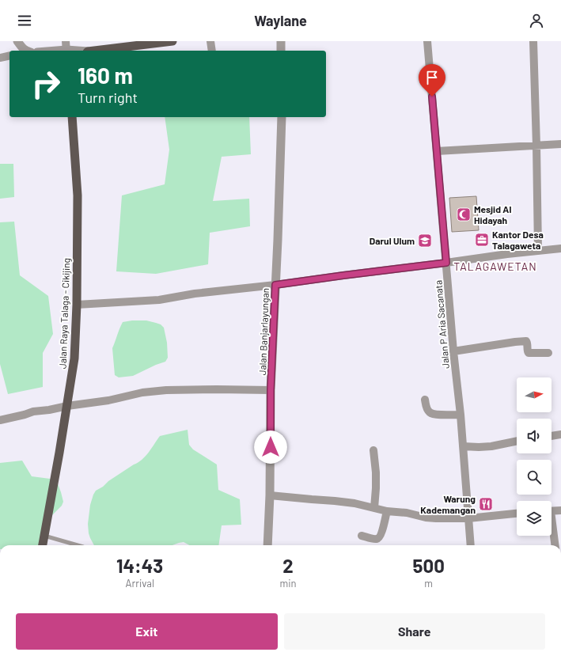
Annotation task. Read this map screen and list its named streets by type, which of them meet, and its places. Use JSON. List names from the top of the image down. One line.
{"streets":{"main road":["Jalan Raya Talaga - Cikijing"],"street":["Jalan P Aria Sacanata","Jalan Banjarlayungan"]},"districts":["TALAGAWETAN"],"places":{"mosque":["Mesjid Al Hidayah"],"office":["Kantor Desa Talagaweta"],"school or university":["Darul Ulum"],"restaurant":["Warung Kademangan"]},"north":"right","page":{"header":"Waylane","turn":["160 m","Turn right"],"eta":["14:43","Arrival","2","min","500","m"],"buttons":["Exit","Share"]}}
